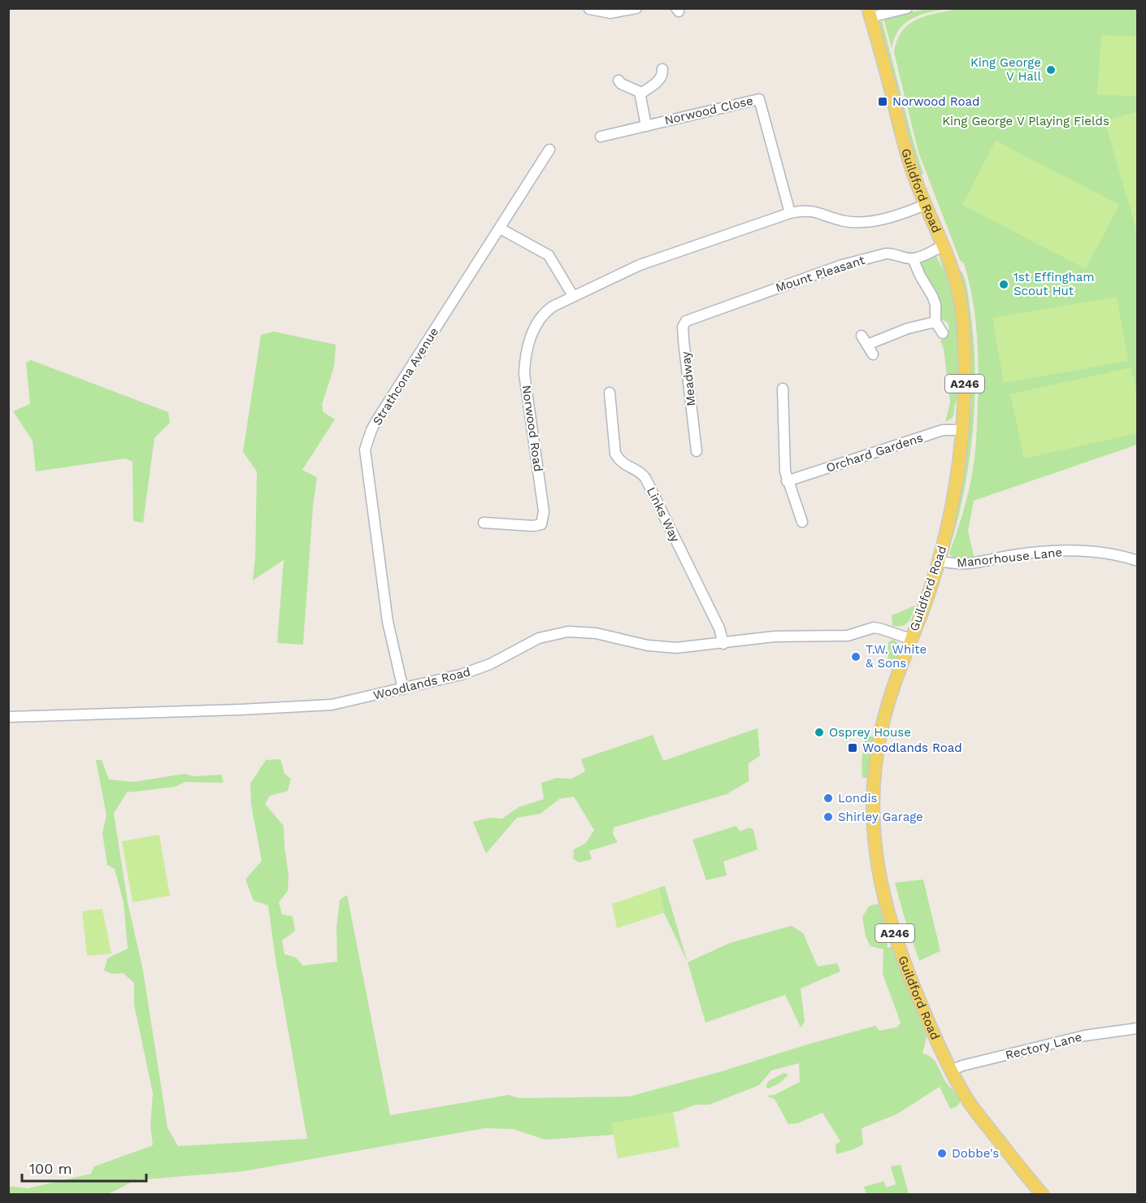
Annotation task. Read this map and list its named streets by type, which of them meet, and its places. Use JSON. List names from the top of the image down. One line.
{"streets":{"main road":["Guildford Road","A246"],"street":["Norwood Close","Mount Pleasant","Strathcona Avenue","Meadway","Norwood Road","Orchard Gardens","Links Way","Manorhouse Lane","Woodlands Road","Rectory Lane"]},"crossings":[["Norwood Close","Norwood Road"],["Guildford Road","Norwood Road"],["Guildford Road","Orchard Gardens"],["Guildford Road","Manorhouse Lane"],["Guildford Road","Woodlands Road"],["Guildford Road","Rectory Lane"],["Mount Pleasant","Meadway"],["Strathcona Avenue","Woodlands Road"],["Links Way","Woodlands Road"]],"parks":["King George V Playing Fields"],"places":{"other":["King George V Hall","1st Effingham Scout Hut","T.W. White & Sons","Osprey House","Londis","Shirley Garage","Dobbe's"],"transit":["Norwood Road","Woodlands Road"]},"scale_bar":"100 m"}
